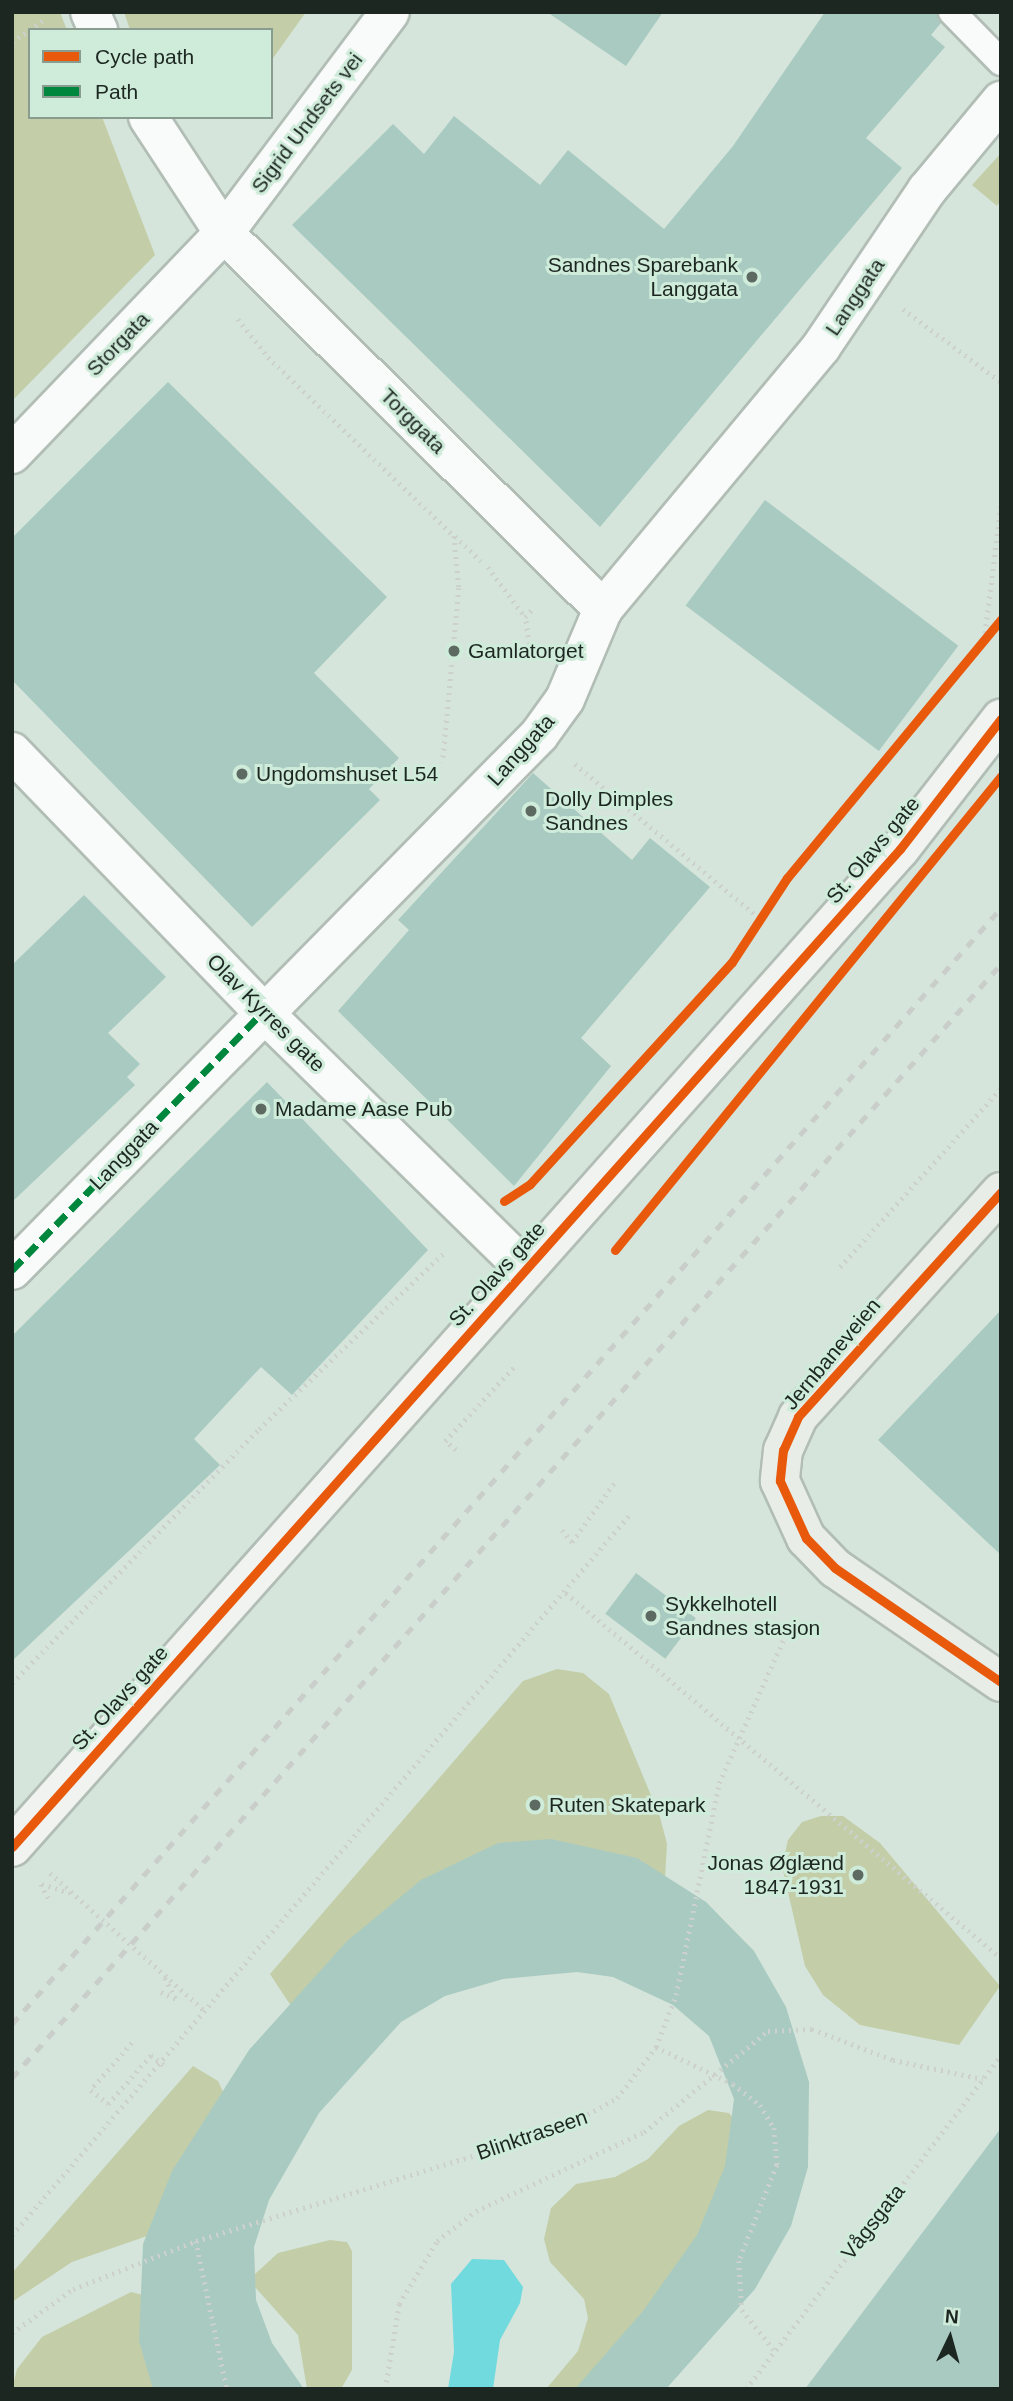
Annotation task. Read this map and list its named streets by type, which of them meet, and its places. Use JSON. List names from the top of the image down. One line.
{"streets":{"main road":["Jernbaneveien"],"street":["Sigrid Undsets vei","Langgata","Storgata","Torggata","St. Olavs gate","Olav Kyrres gate"],"path":["Blinktraseen","Vågsgata"]},"crossings":[["Sigrid Undsets vei","Storgata"],["Sigrid Undsets vei","Torggata"],["Langgata","Torggata"],["Langgata","Olav Kyrres gate"],["Storgata","Torggata"],["St. Olavs gate","Olav Kyrres gate"]],"places":["Sandnes Sparebank Langgata","Gamlatorget","Ungdomshuset L54","Dolly Dimples Sandnes","Madame Aase Pub","Sykkelhotell Sandnes stasjon","Ruten Skatepark","Jonas Øglænd 1847-1931"],"legend":["Cycle path","Path"],"north":"top"}
